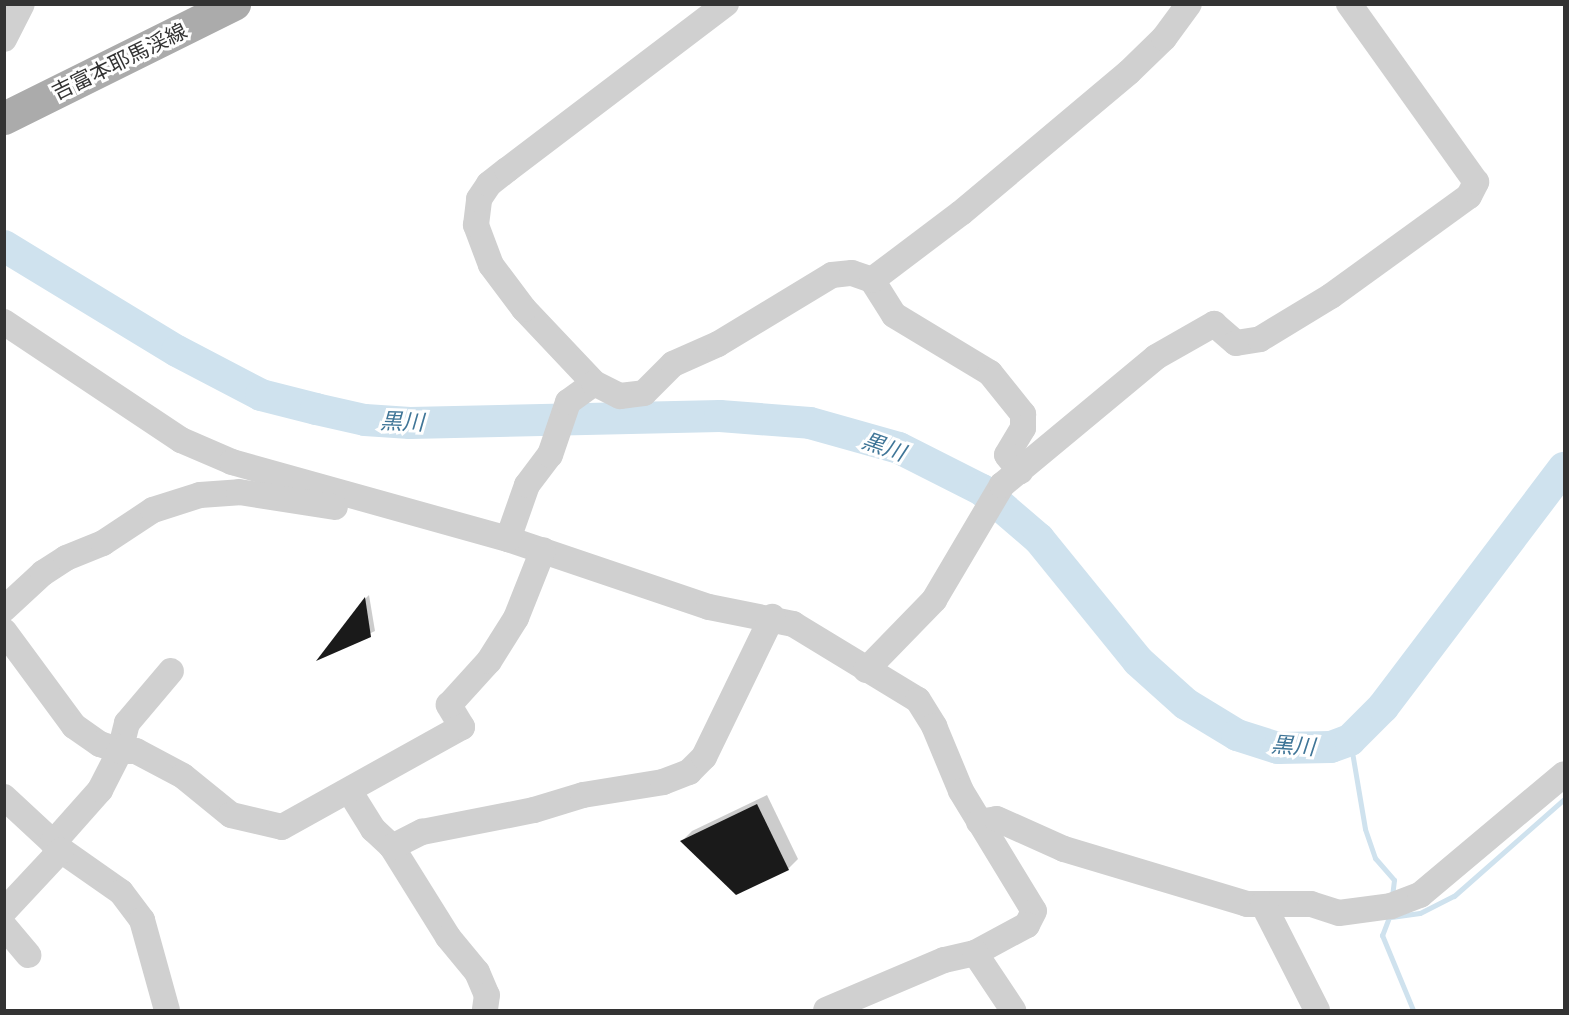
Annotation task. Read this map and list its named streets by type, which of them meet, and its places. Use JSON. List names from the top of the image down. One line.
{"streets":{"main road":["吉富本耶馬渓線"]},"water":["黒川"]}
